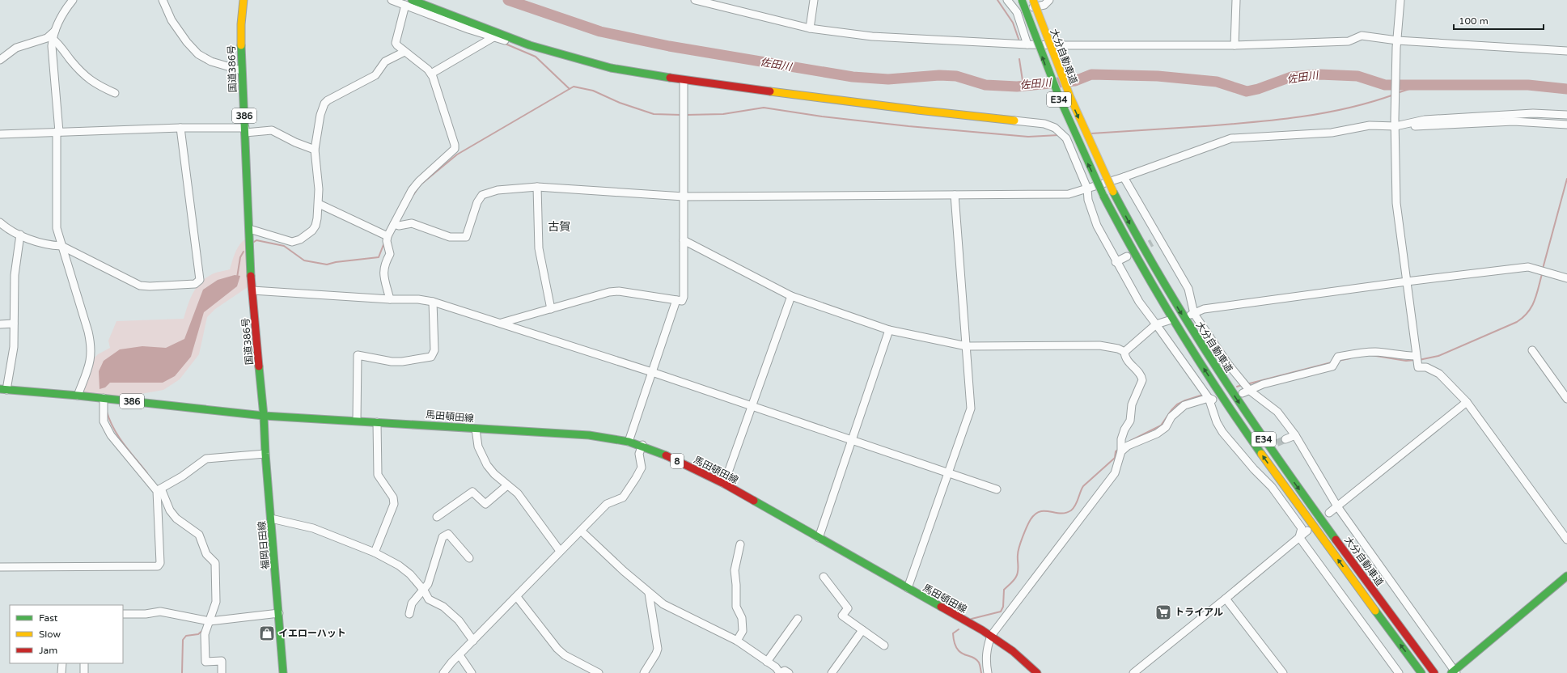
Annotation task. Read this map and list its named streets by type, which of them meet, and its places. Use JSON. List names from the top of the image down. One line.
{"streets":{"main road":["大分自動車道","国道386号","E34","386","馬田頓田線","8","福岡日田線"]},"crossings":[["国道386号","386"],["国道386号","馬田頓田線"],["国道386号","福岡日田線"],["386","馬田頓田線"],["386","福岡日田線"],["馬田頓田線","福岡日田線"]],"districts":["古賀"],"water":["佐田川"],"places":{"supermarket":["トライアル"],"shop":["イエローハット"]},"legend":["Fast","Slow","Jam"],"scale_bar":"100 m"}
